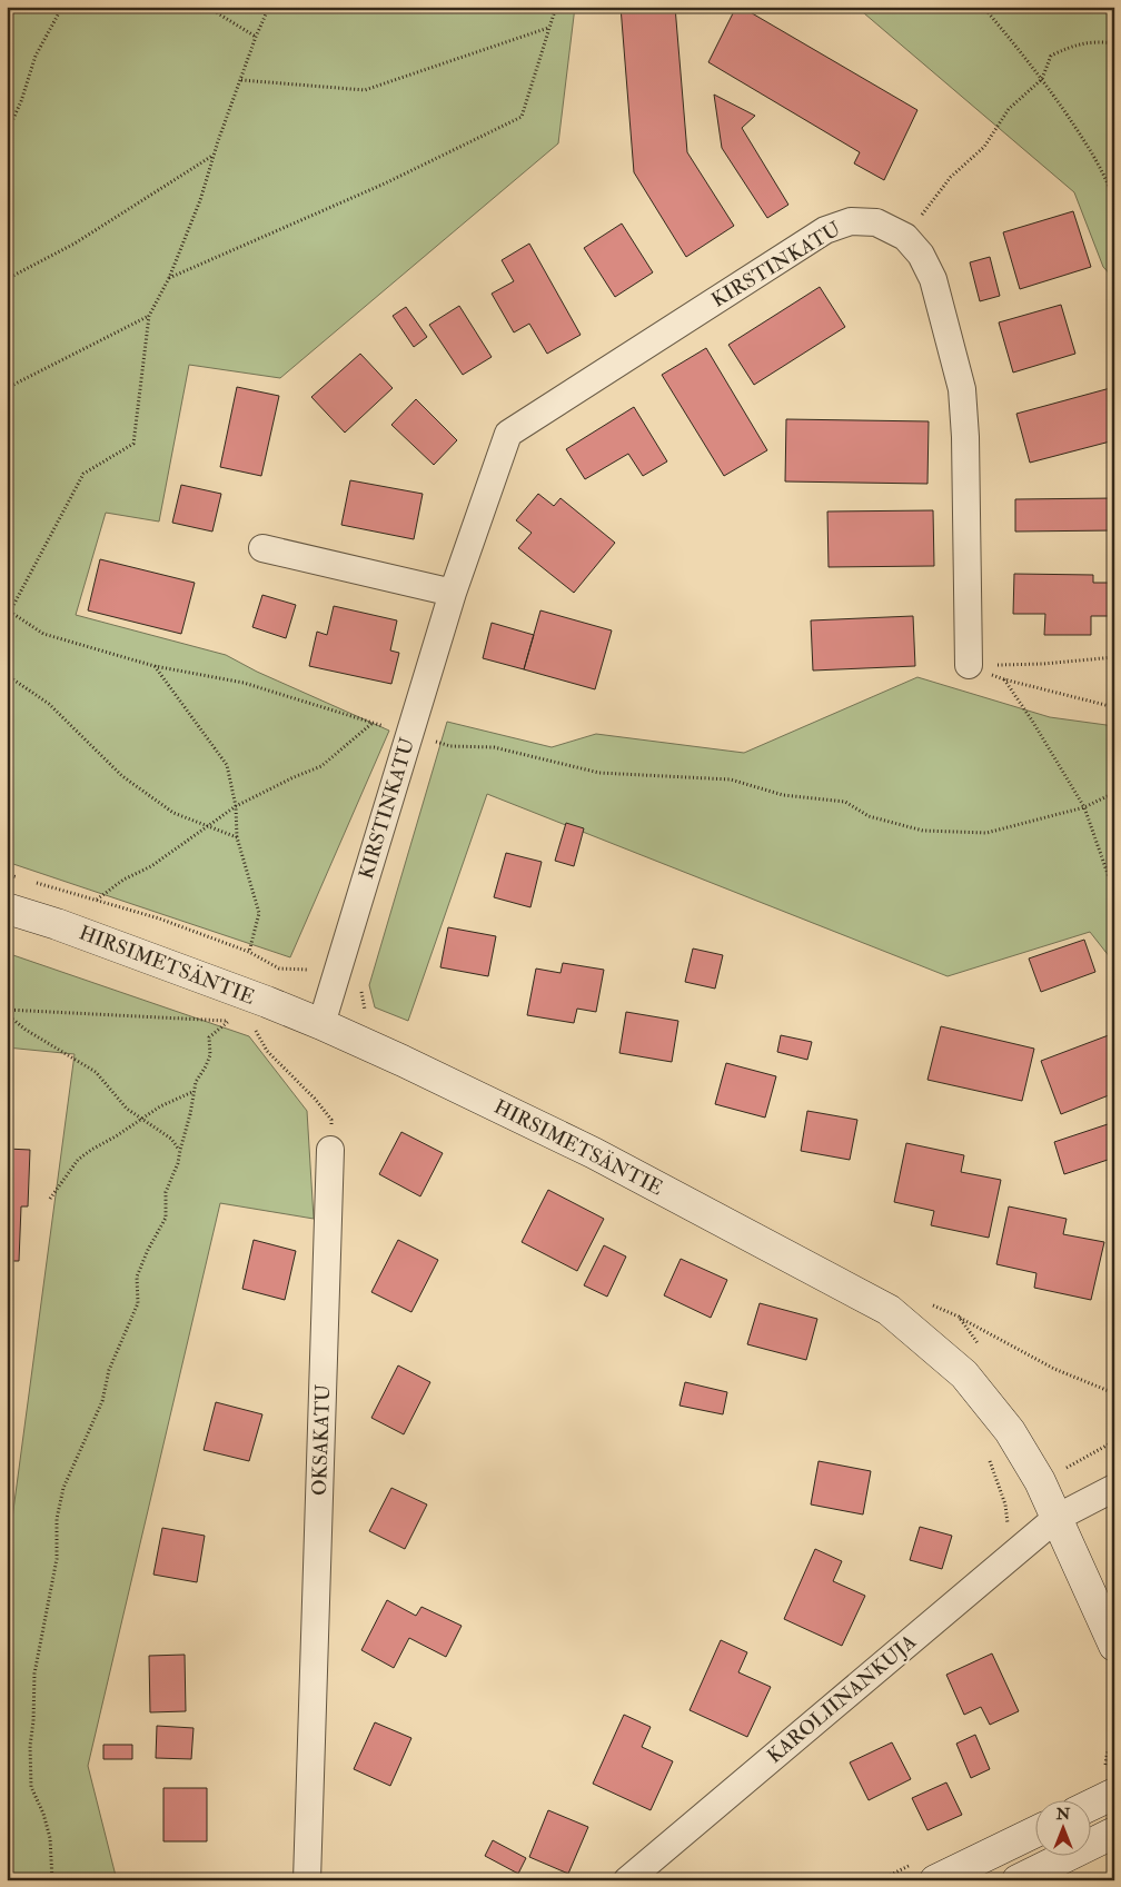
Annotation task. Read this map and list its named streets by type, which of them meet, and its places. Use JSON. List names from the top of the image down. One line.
{"streets":{"street":["KIRSTINKATU","HIRSIMETSÄNTIE","OKSAKATU","KAROLIINANKUJA"]},"crossings":[["KIRSTINKATU","HIRSIMETSÄNTIE"],["HIRSIMETSÄNTIE","KAROLIINANKUJA"]],"north":"top"}
